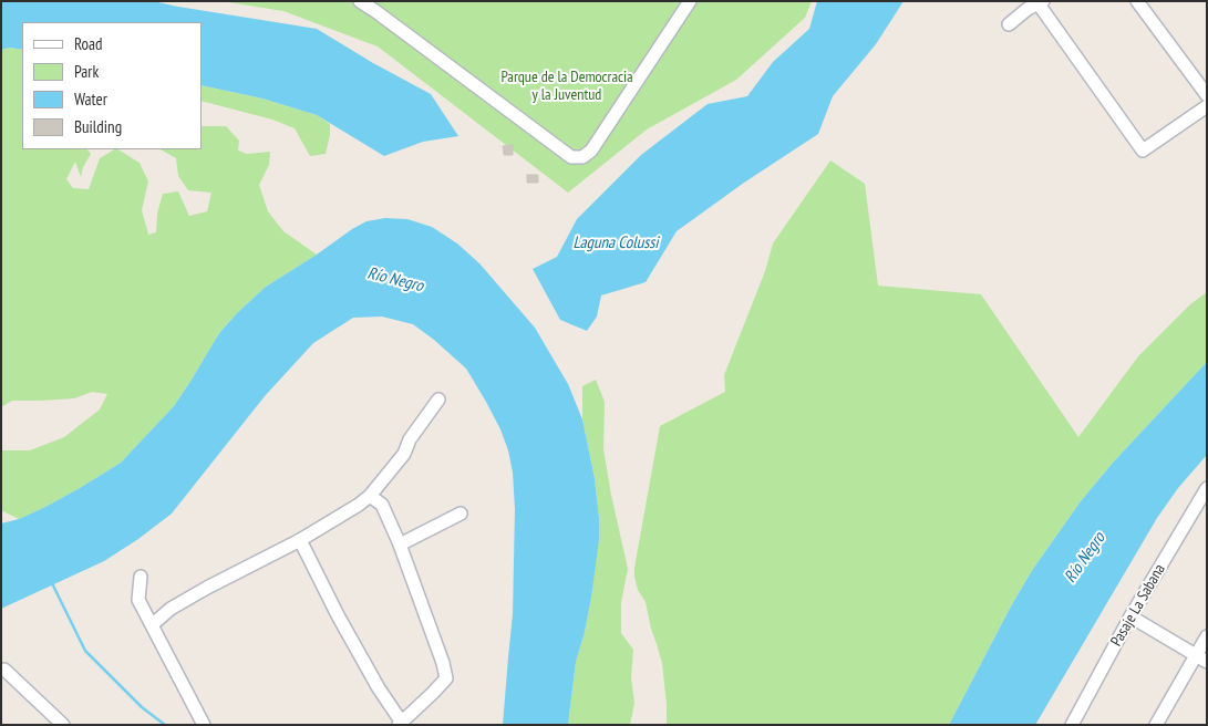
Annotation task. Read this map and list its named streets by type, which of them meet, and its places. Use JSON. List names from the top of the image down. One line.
{"streets":{"street":["Pasaje La Sabana"]},"water":["Laguna Colussi","Río Negro"],"parks":["Parque de la Democracia y la Juventud"],"legend":["Road","Park","Water","Building"]}
